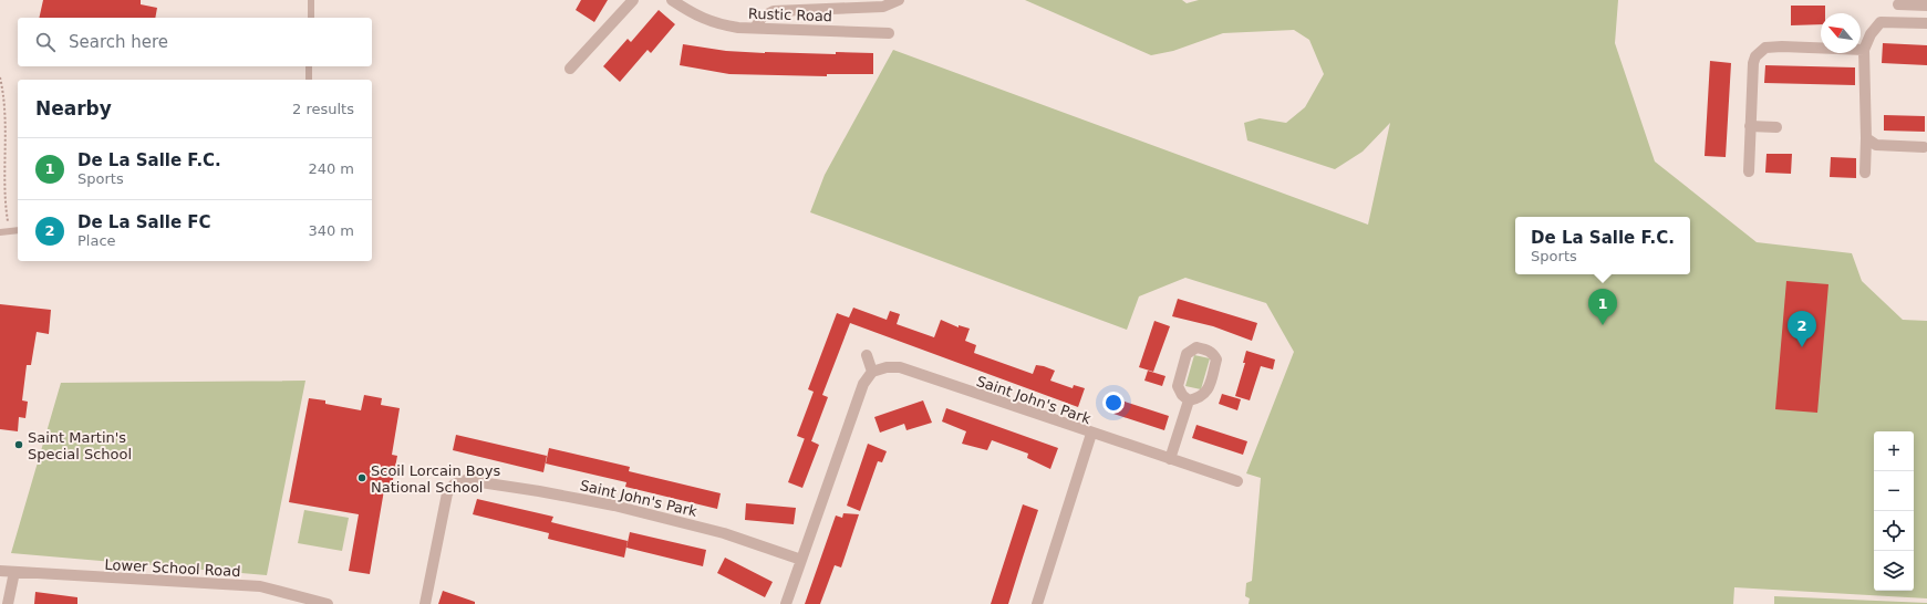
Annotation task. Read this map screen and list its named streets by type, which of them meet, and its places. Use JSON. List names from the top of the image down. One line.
{"streets":{"street":["Rustic Road","Saint John's Park","Lower School Road"]},"places":["Saint Martin's Special School","Scoil Lorcain Boys National School"],"north":"top left","page":{"search":"Search here","heading":["Nearby","2 results"],"list":[{"mark":"1","name":"De La Salle F.C.","note":"Sports","value":"240 m"},{"mark":"2","name":"De La Salle FC","note":"Place","value":"340 m"}],"popup":["De La Salle F.C.","Sports"],"pins":["1","2"],"map_buttons":["+","−"]}}
